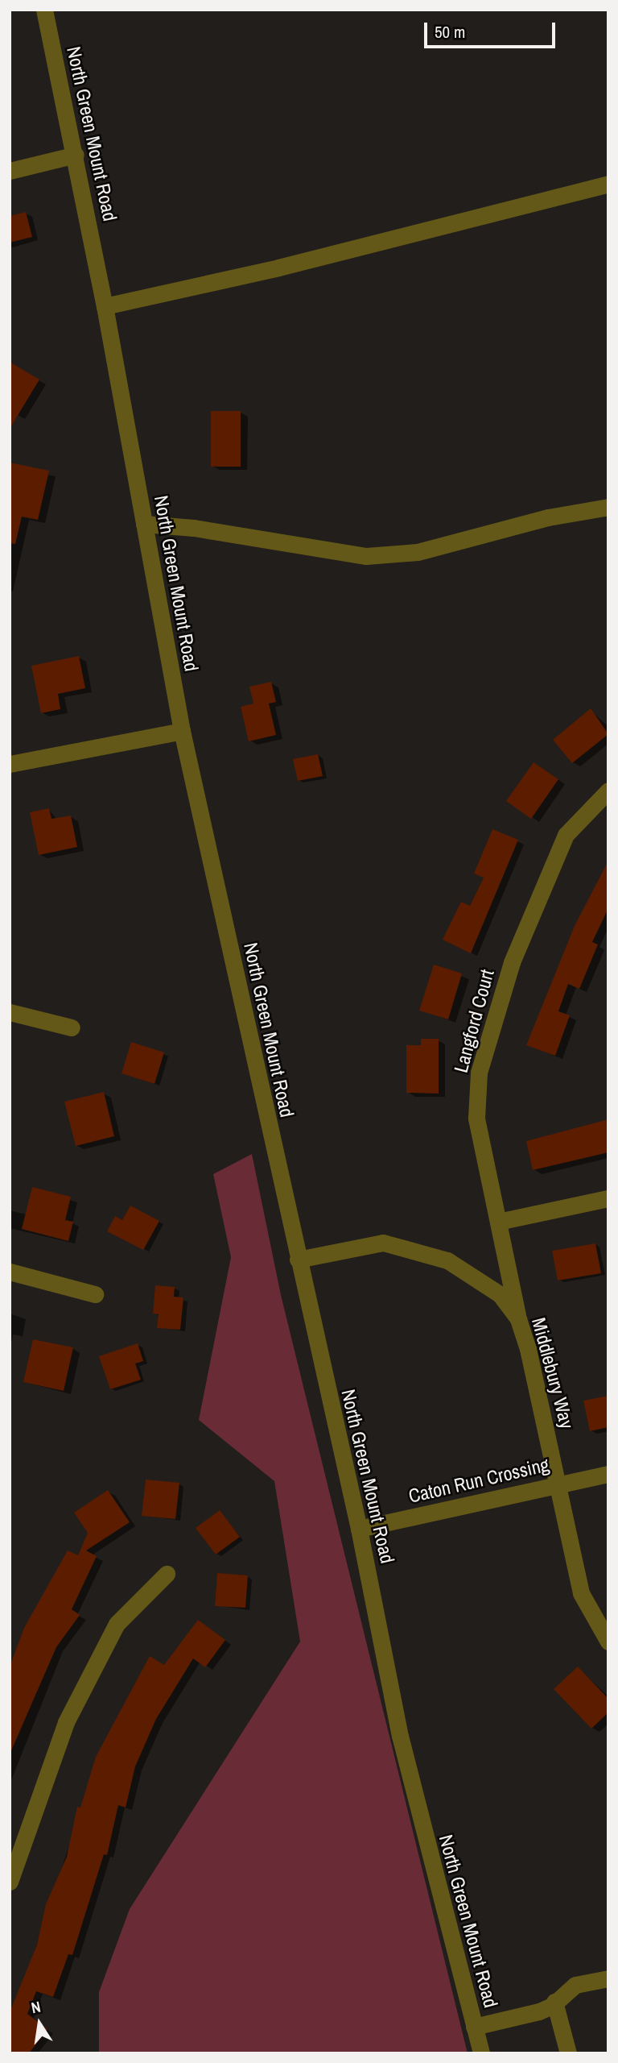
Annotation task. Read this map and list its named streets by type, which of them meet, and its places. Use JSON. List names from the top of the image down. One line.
{"streets":{"street":["North Green Mount Road","Langford Court","Middlebury Way","Caton Run Crossing"]},"crossings":[["North Green Mount Road","Middlebury Way"],["North Green Mount Road","Caton Run Crossing"],["Langford Court","Middlebury Way"],["Middlebury Way","Caton Run Crossing"]],"scale_bar":"50 m","north":"top"}
